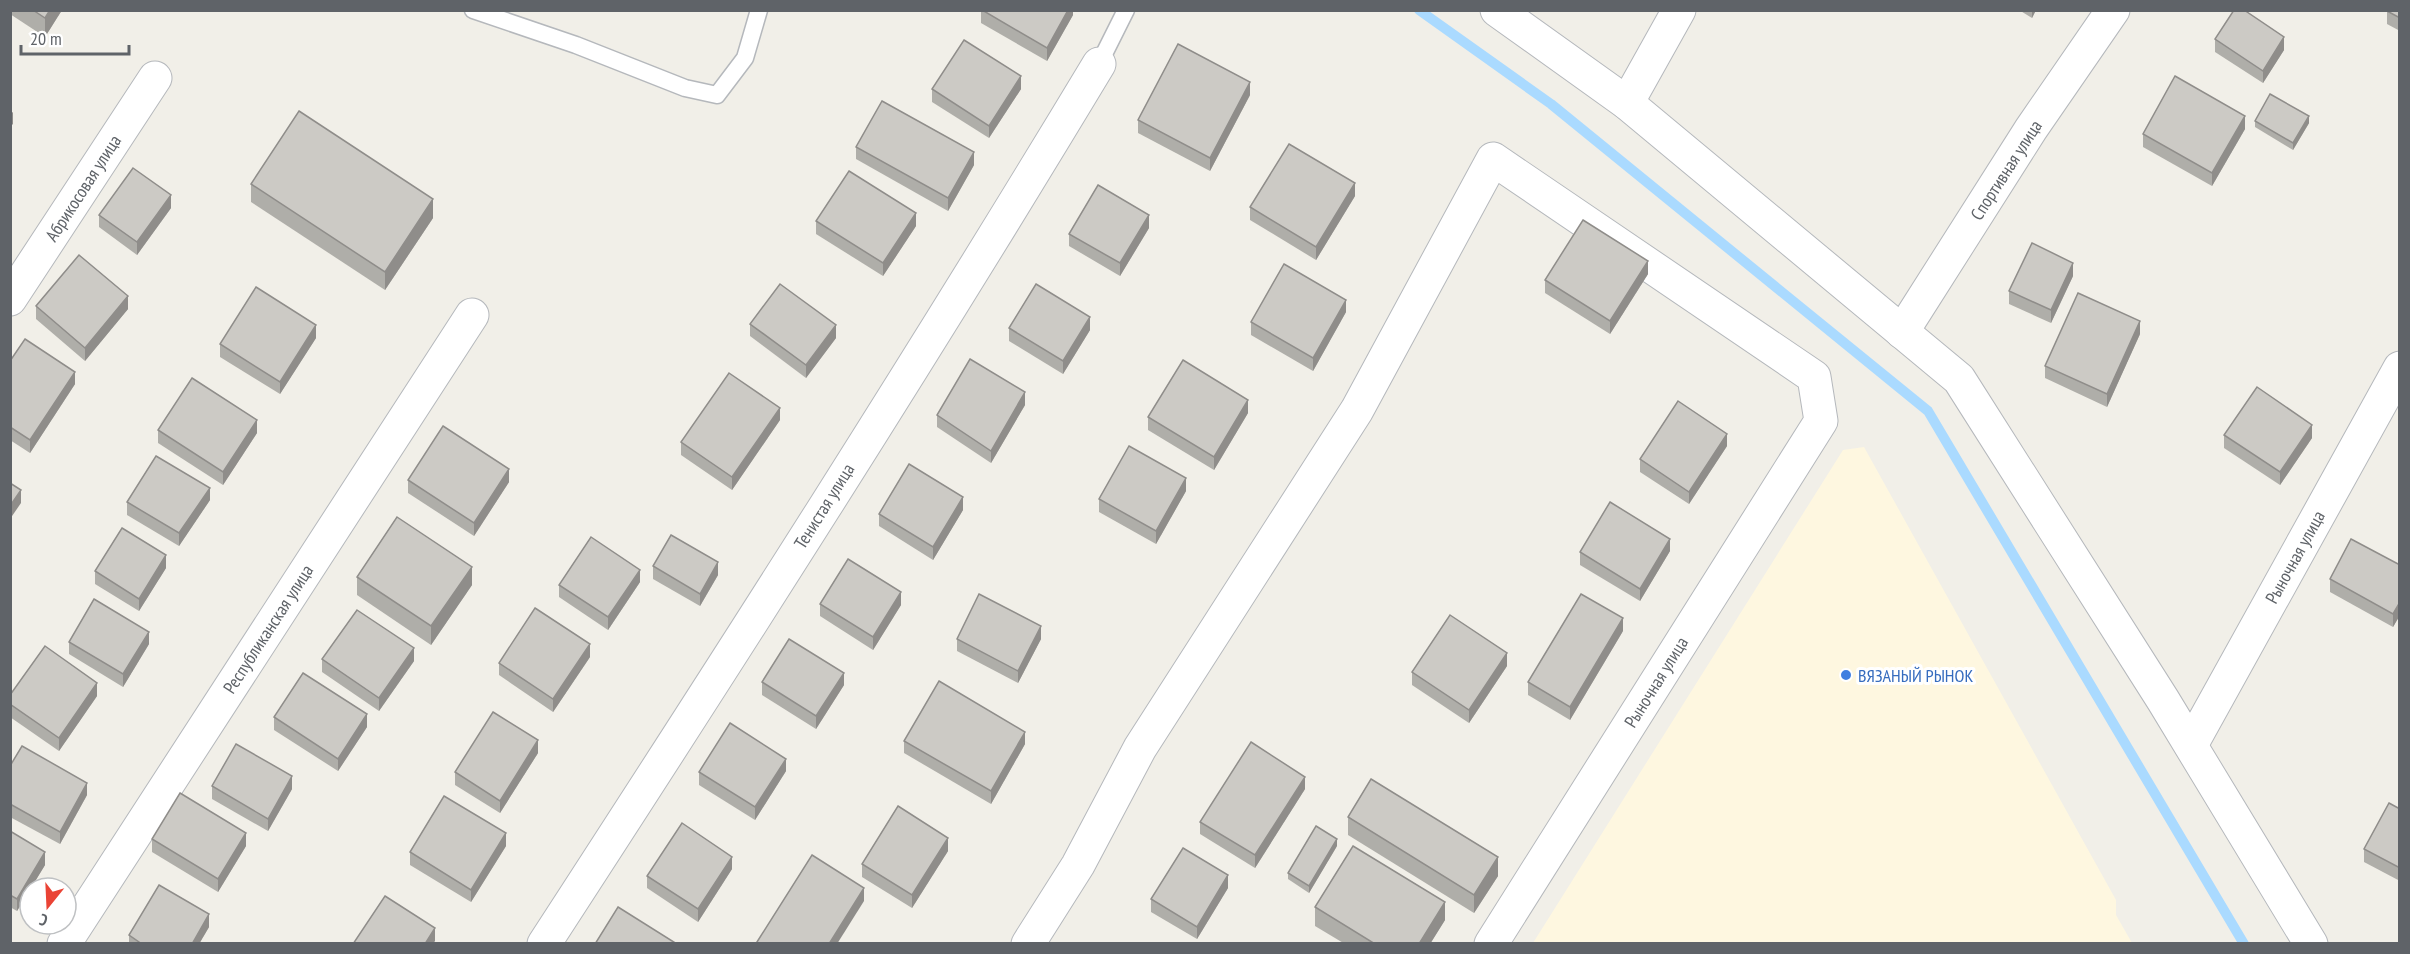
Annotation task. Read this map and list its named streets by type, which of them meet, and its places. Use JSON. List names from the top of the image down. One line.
{"streets":{"street":["Спортивная улица","Абрикосовая улица","Тенистая улица","Рыночная улица","Республиканская улица"]},"places":["ВЯЗАНЫЙ РЫНОК"],"scale_bar":"20 m","north":"bottom"}
